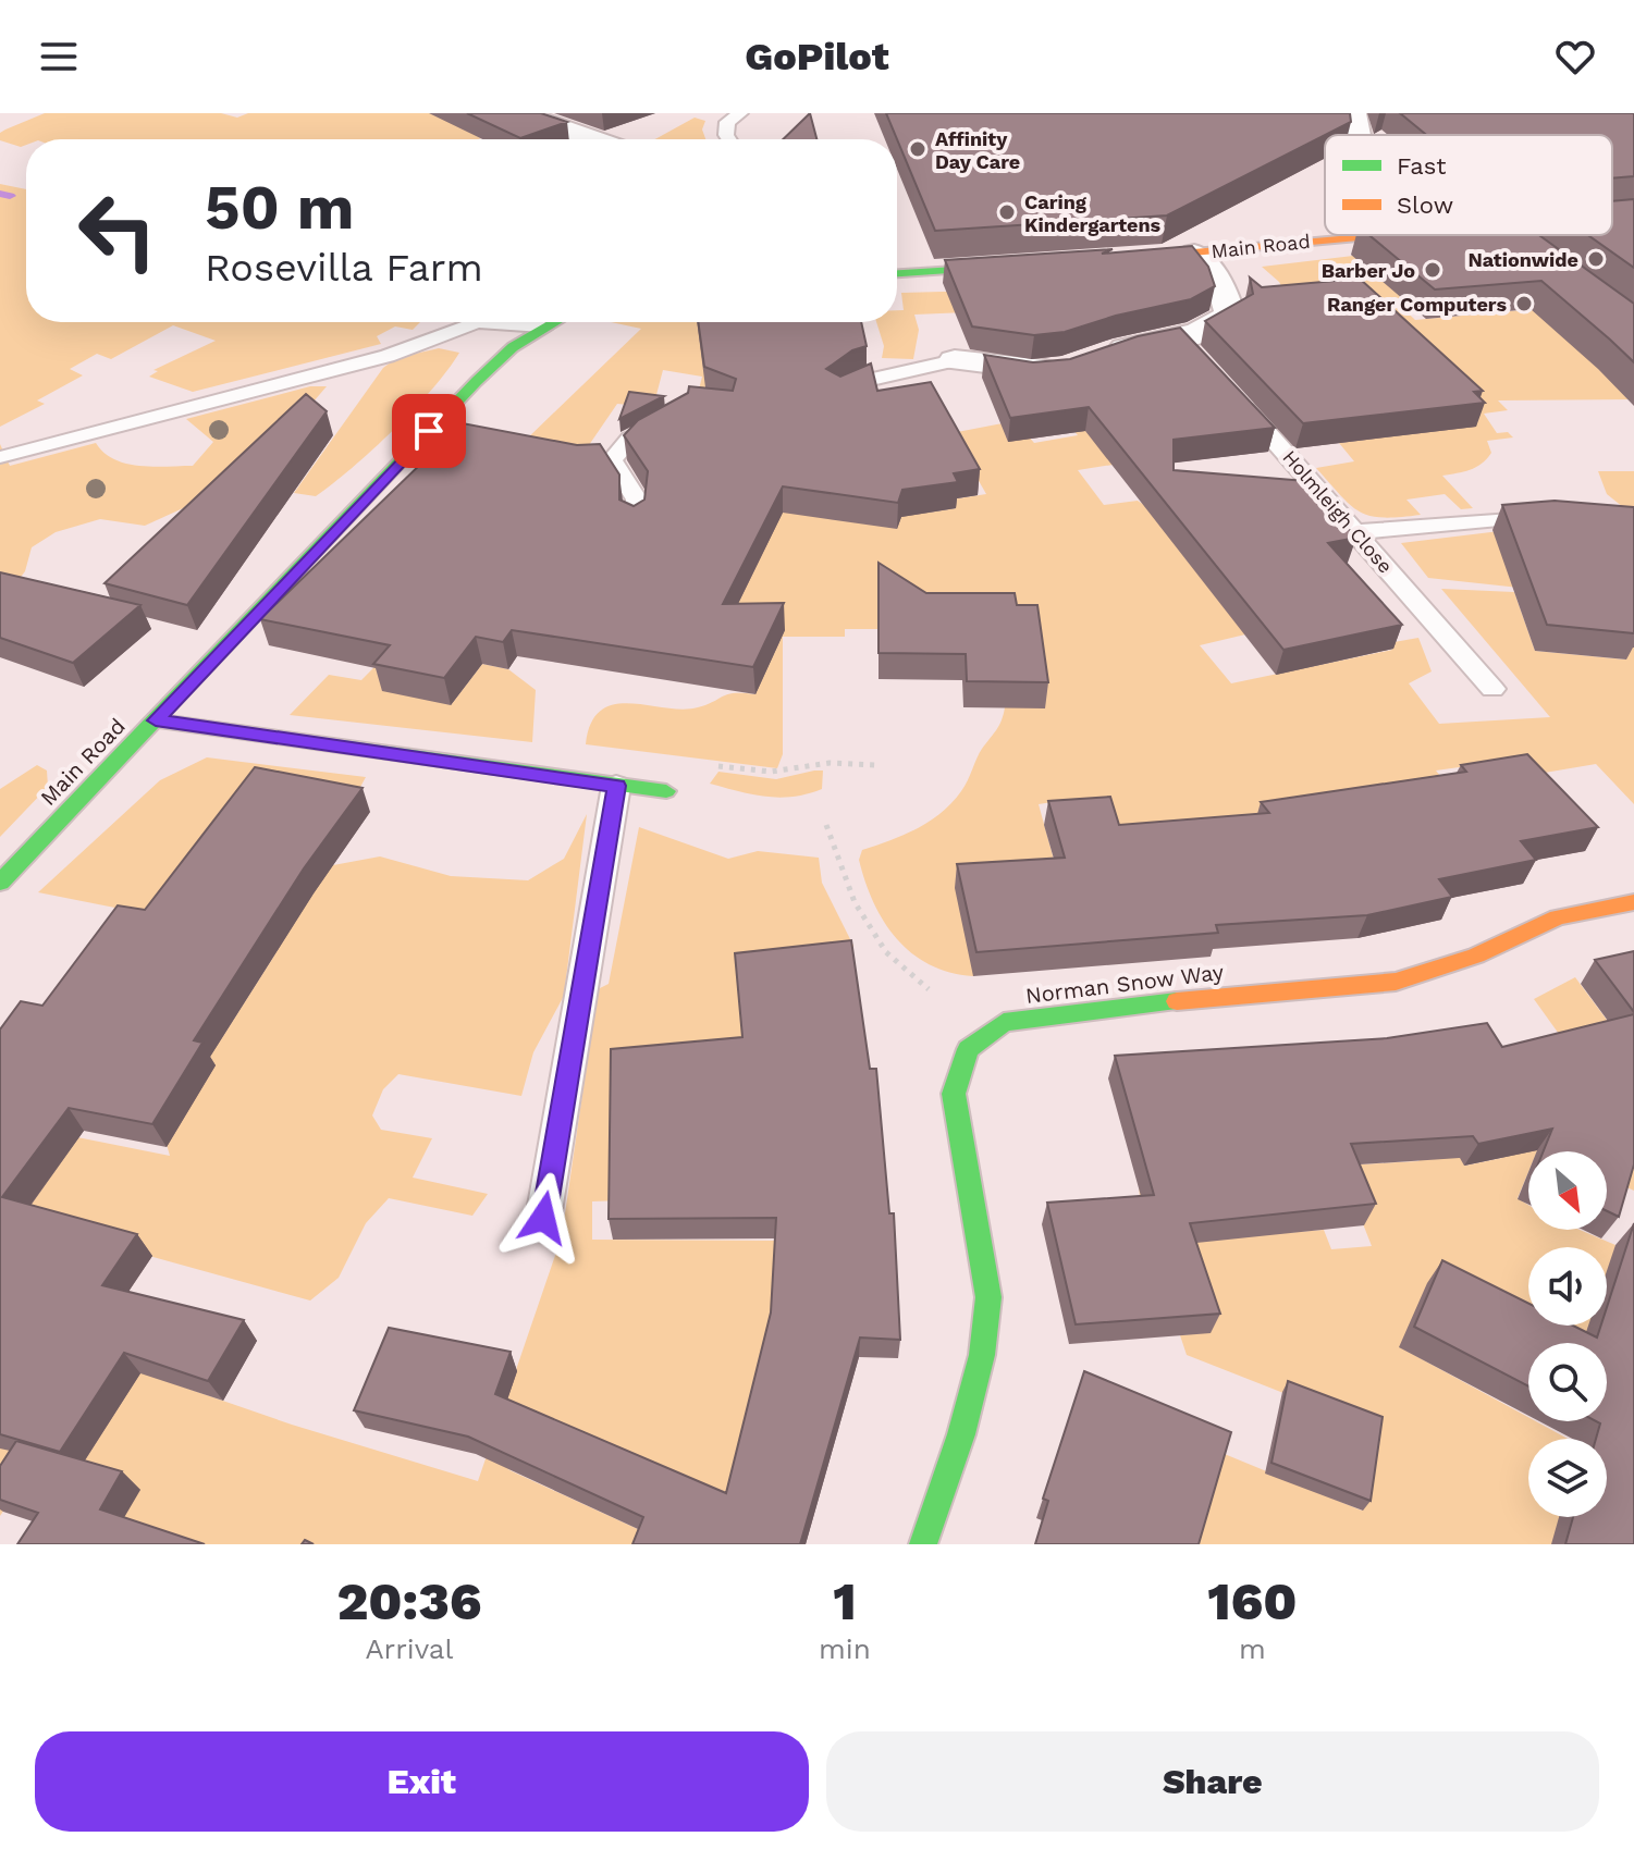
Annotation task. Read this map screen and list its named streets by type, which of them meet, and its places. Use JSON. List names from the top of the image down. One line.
{"streets":{"street":["Main Road","Norman Snow Way"],"lane":["Holmleigh Close"]},"places":["Affinity Day Care","Caring Kindergartens","Nationwide","Barber Jo","Ranger Computers"],"legend":["Fast","Slow"],"north":"bottom right","page":{"header":"GoPilot","turn":["50 m","Rosevilla Farm"],"eta":["20:36","Arrival","1","min","160","m"],"buttons":["Exit","Share"]}}
